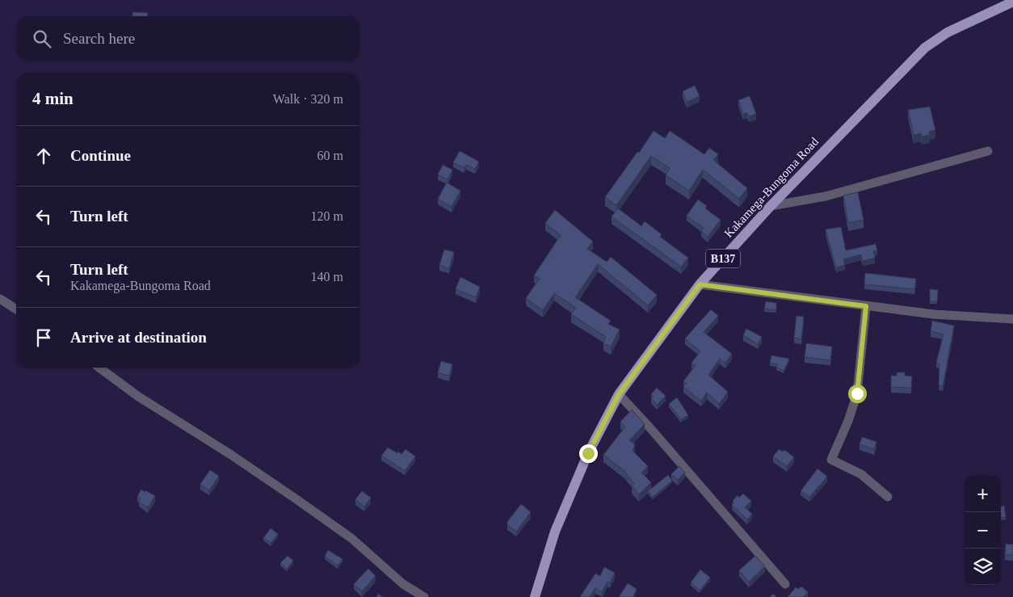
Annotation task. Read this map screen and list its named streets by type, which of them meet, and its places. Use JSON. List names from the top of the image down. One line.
{"streets":{"main road":["Kakamega-Bungoma Road","B137"]},"page":{"search":"Search here","heading":["4 min","Walk · 320 m"],"list":[["Continue","60 m"],["Turn left","120 m"],["Turn left","Kakamega-Bungoma Road","140 m"],"Arrive at destination"],"map_buttons":["+","−"]}}
